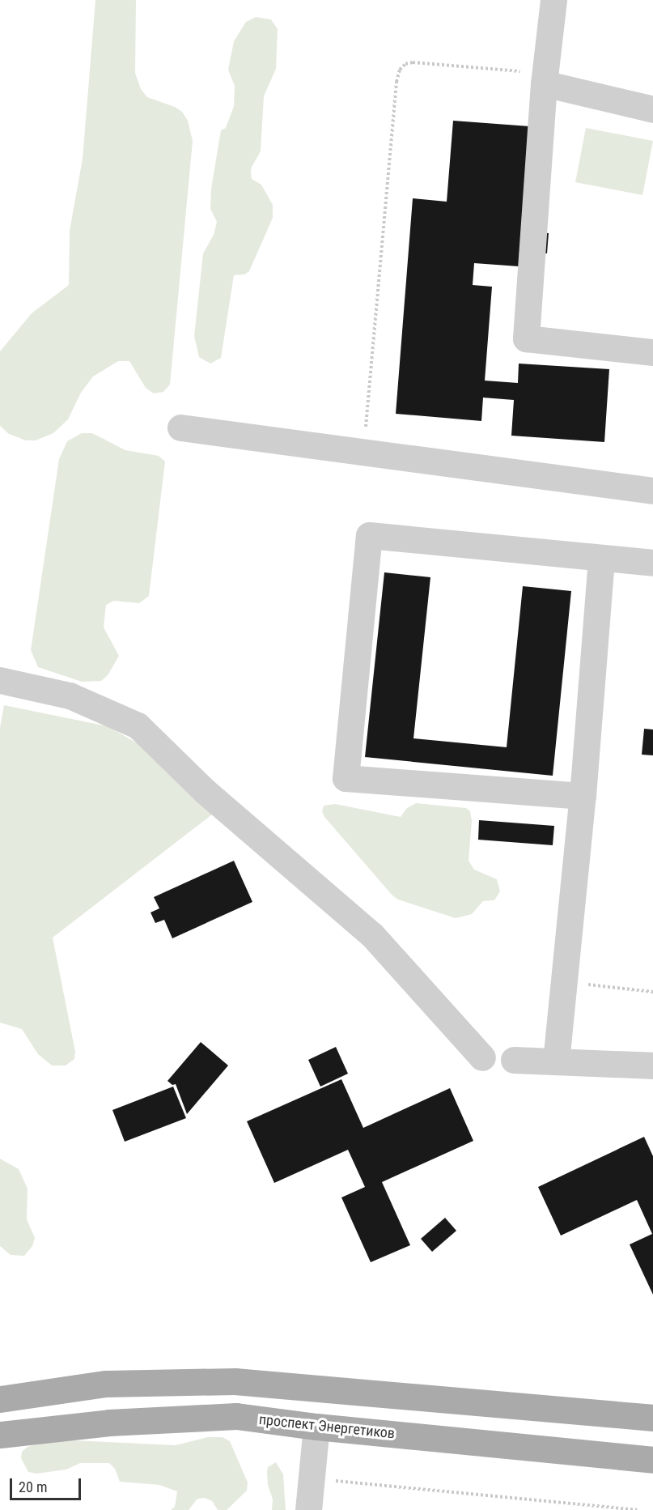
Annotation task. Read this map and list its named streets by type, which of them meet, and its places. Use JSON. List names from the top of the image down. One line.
{"streets":{"main road":["проспект Энергетиков"]},"scale_bar":"20 m"}
